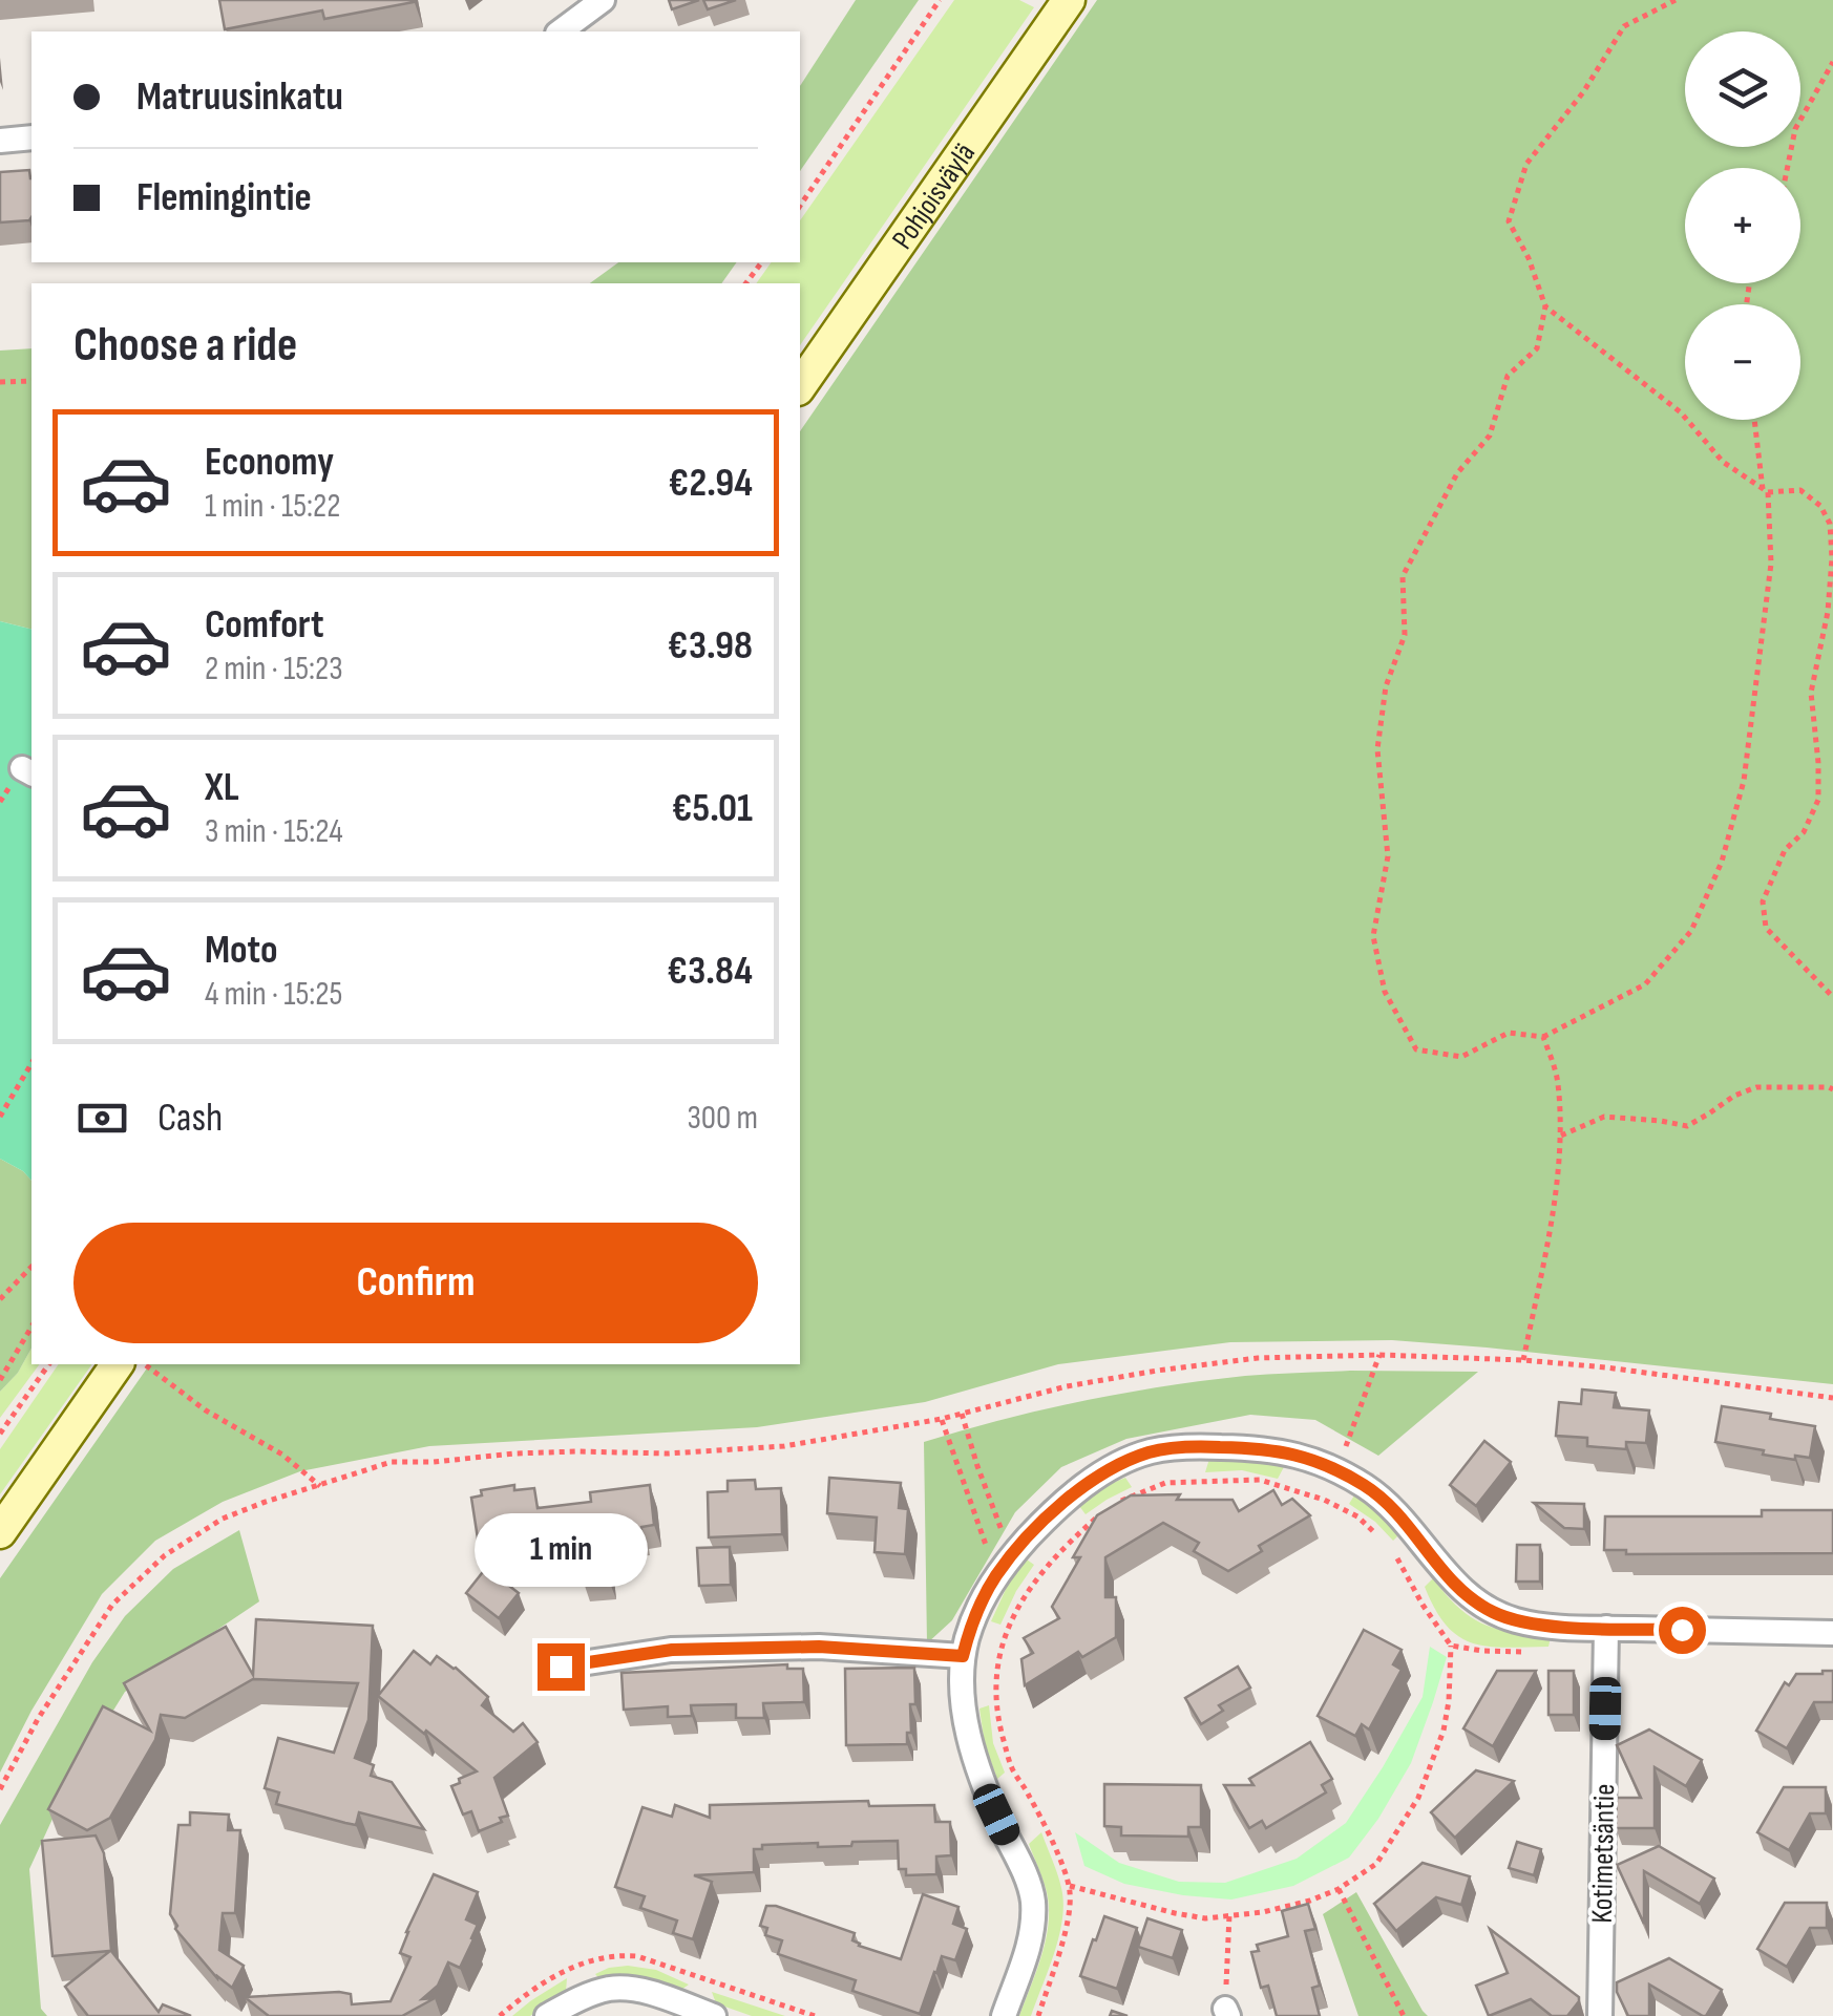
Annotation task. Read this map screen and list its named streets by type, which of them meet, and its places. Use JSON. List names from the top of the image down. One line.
{"streets":{"main road":["Pohjoisväylä"],"street":["Kotimetsäntie"]},"page":{"map_buttons":["+","−"],"banner":["Matruusinkatu","Flemingintie"],"heading":"Choose a ride","list":[{"name":"Economy","note":"1 min · 15:22","value":"€2.94"},{"name":"Comfort","note":"2 min · 15:23","value":"€3.98"},{"name":"XL","note":"3 min · 15:24","value":"€5.01"},{"name":"Moto","note":"4 min · 15:25","value":"€3.84"}],"pay":["Cash","300 m"],"buttons":"Confirm","bubble":"1 min"}}
